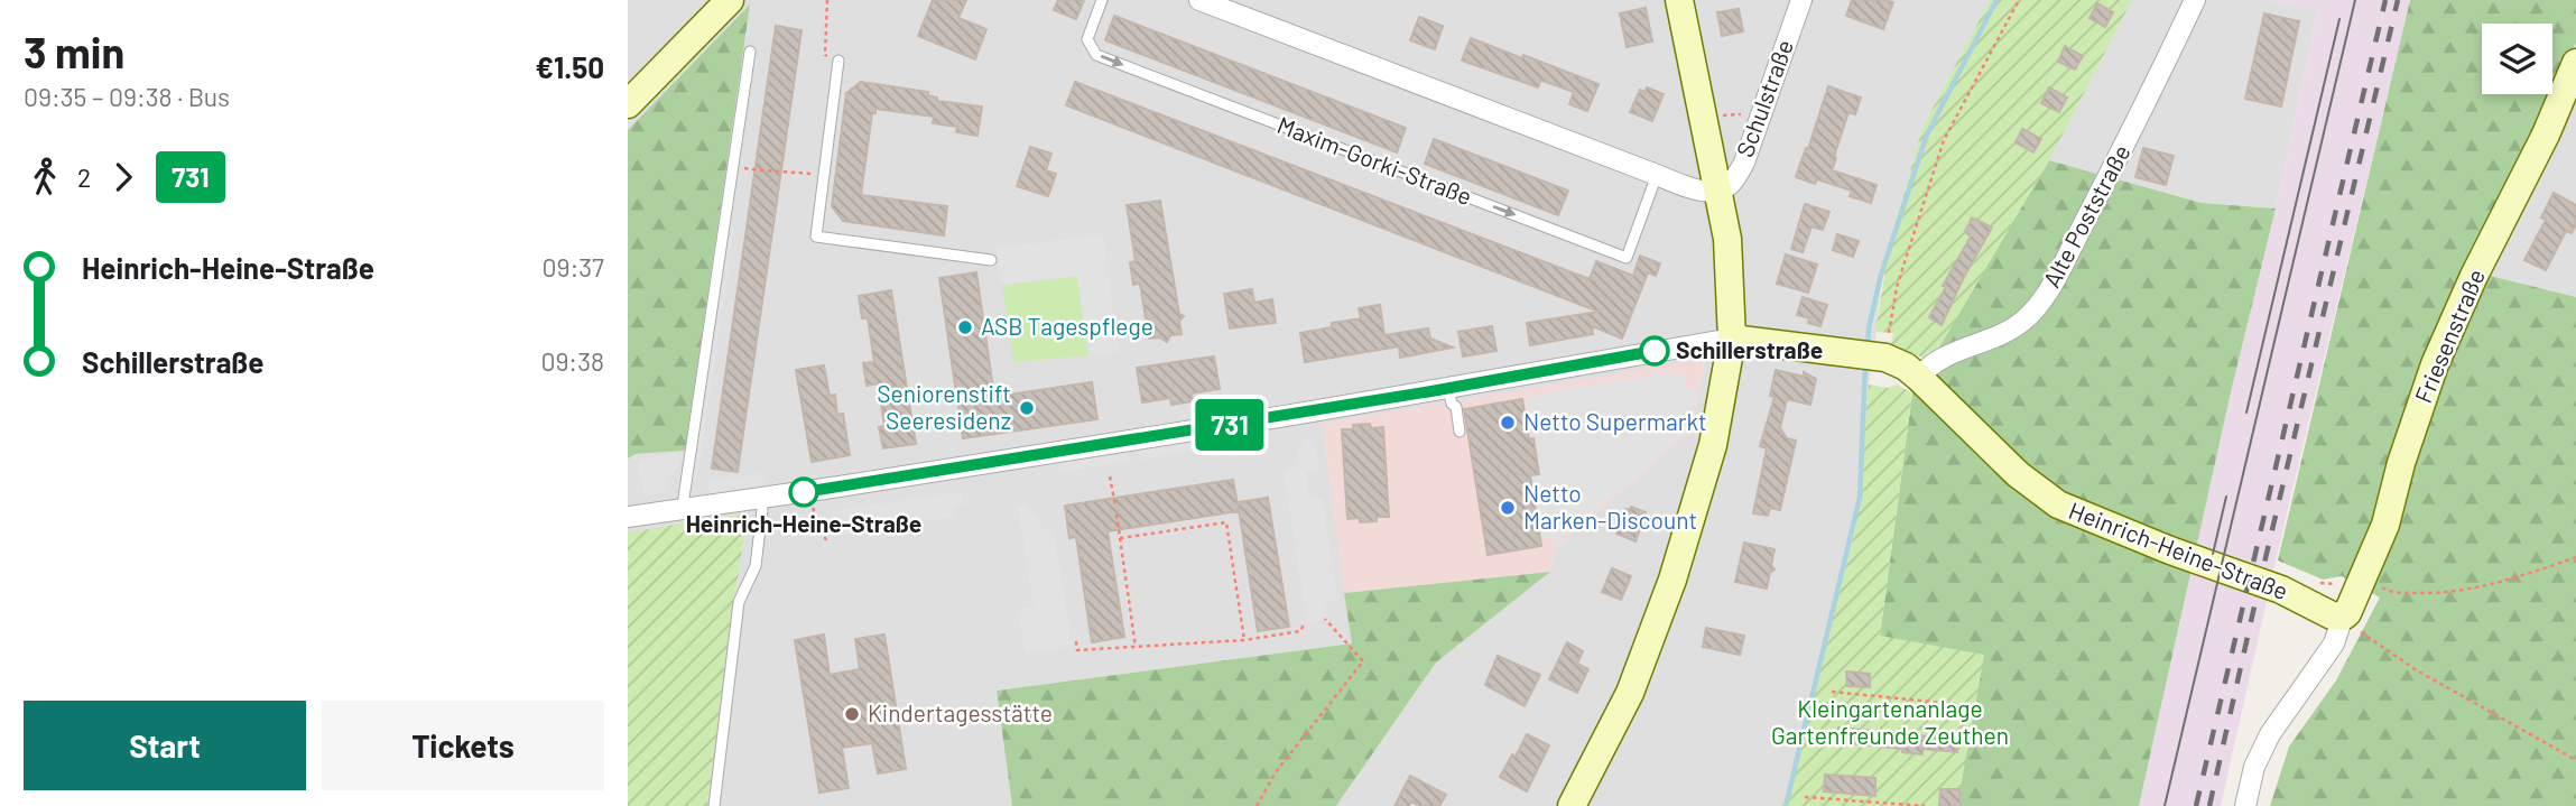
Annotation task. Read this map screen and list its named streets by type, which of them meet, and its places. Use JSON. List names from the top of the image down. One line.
{"streets":{"street":["Schulstraße","Alte Poststraße","Friesenstraße","Heinrich-Heine-Straße"],"lane":["Maxim-Gorki-Straße"]},"crossings":[["Alte Poststraße","Heinrich-Heine-Straße"],["Friesenstraße","Heinrich-Heine-Straße"]],"one_way":["Maxim-Gorki-Straße"],"parks":["Kleingartenanlage Gartenfreunde Zeuthen"],"places":["ASB Tagespflege","Schillerstraße","Seniorenstift Seeresidenz","Netto Supermarkt","Heinrich-Heine-Straße","Netto Marken-Discount","Kindertagesstätte"],"lines":["bus line 731"],"page":{"heading":["3 min","09:35 – 09:38 · Bus","€1.50"],"on_map":"731","legs":["2","731"],"list":[{"name":"Heinrich-Heine-Straße","value":"09:37"},{"name":"Schillerstraße","value":"09:38"}],"buttons":["Start","Tickets"]}}
